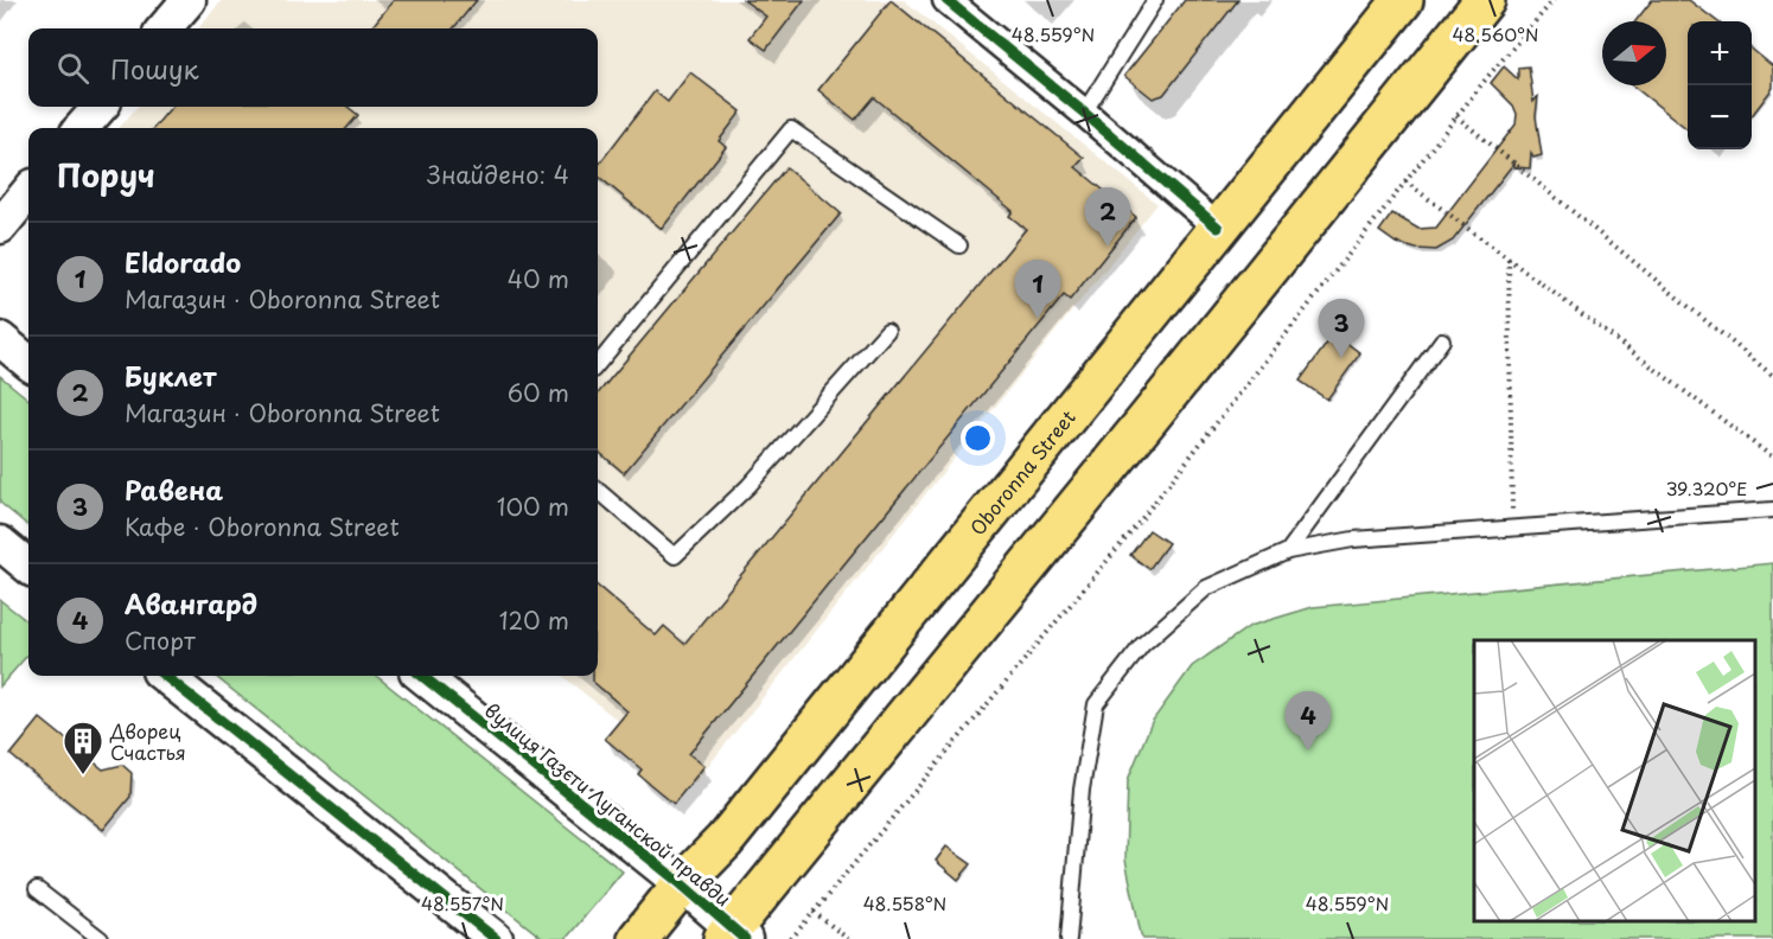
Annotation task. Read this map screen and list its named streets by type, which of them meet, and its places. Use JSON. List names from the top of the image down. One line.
{"streets":{"main road":["Oboronna Street"],"street":["вулиця Газєти Луганской правди"]},"crossings":[["Oboronna Street","вулиця Газєти Луганской правди"]],"places":{"building":["Дворец Счастья"]},"north":"right","page":{"map_buttons":["+","−"],"search":"Пошук","heading":["Поруч","Знайдено: 4"],"pins":["2","1","3","4"],"list":[{"mark":"1","name":"Eldorado","note":"Магазин · Oboronna Street","value":"40 m"},{"mark":"2","name":"Буклет","note":"Магазин · Oboronna Street","value":"60 m"},{"mark":"3","name":"Равена","note":"Кафе · Oboronna Street","value":"100 m"},{"mark":"4","name":"Авангард","note":"Спорт","value":"120 m"}]},"coordinates":["48.559°N","48.560°N","39.320°E","48.557°N","48.558°N"]}
